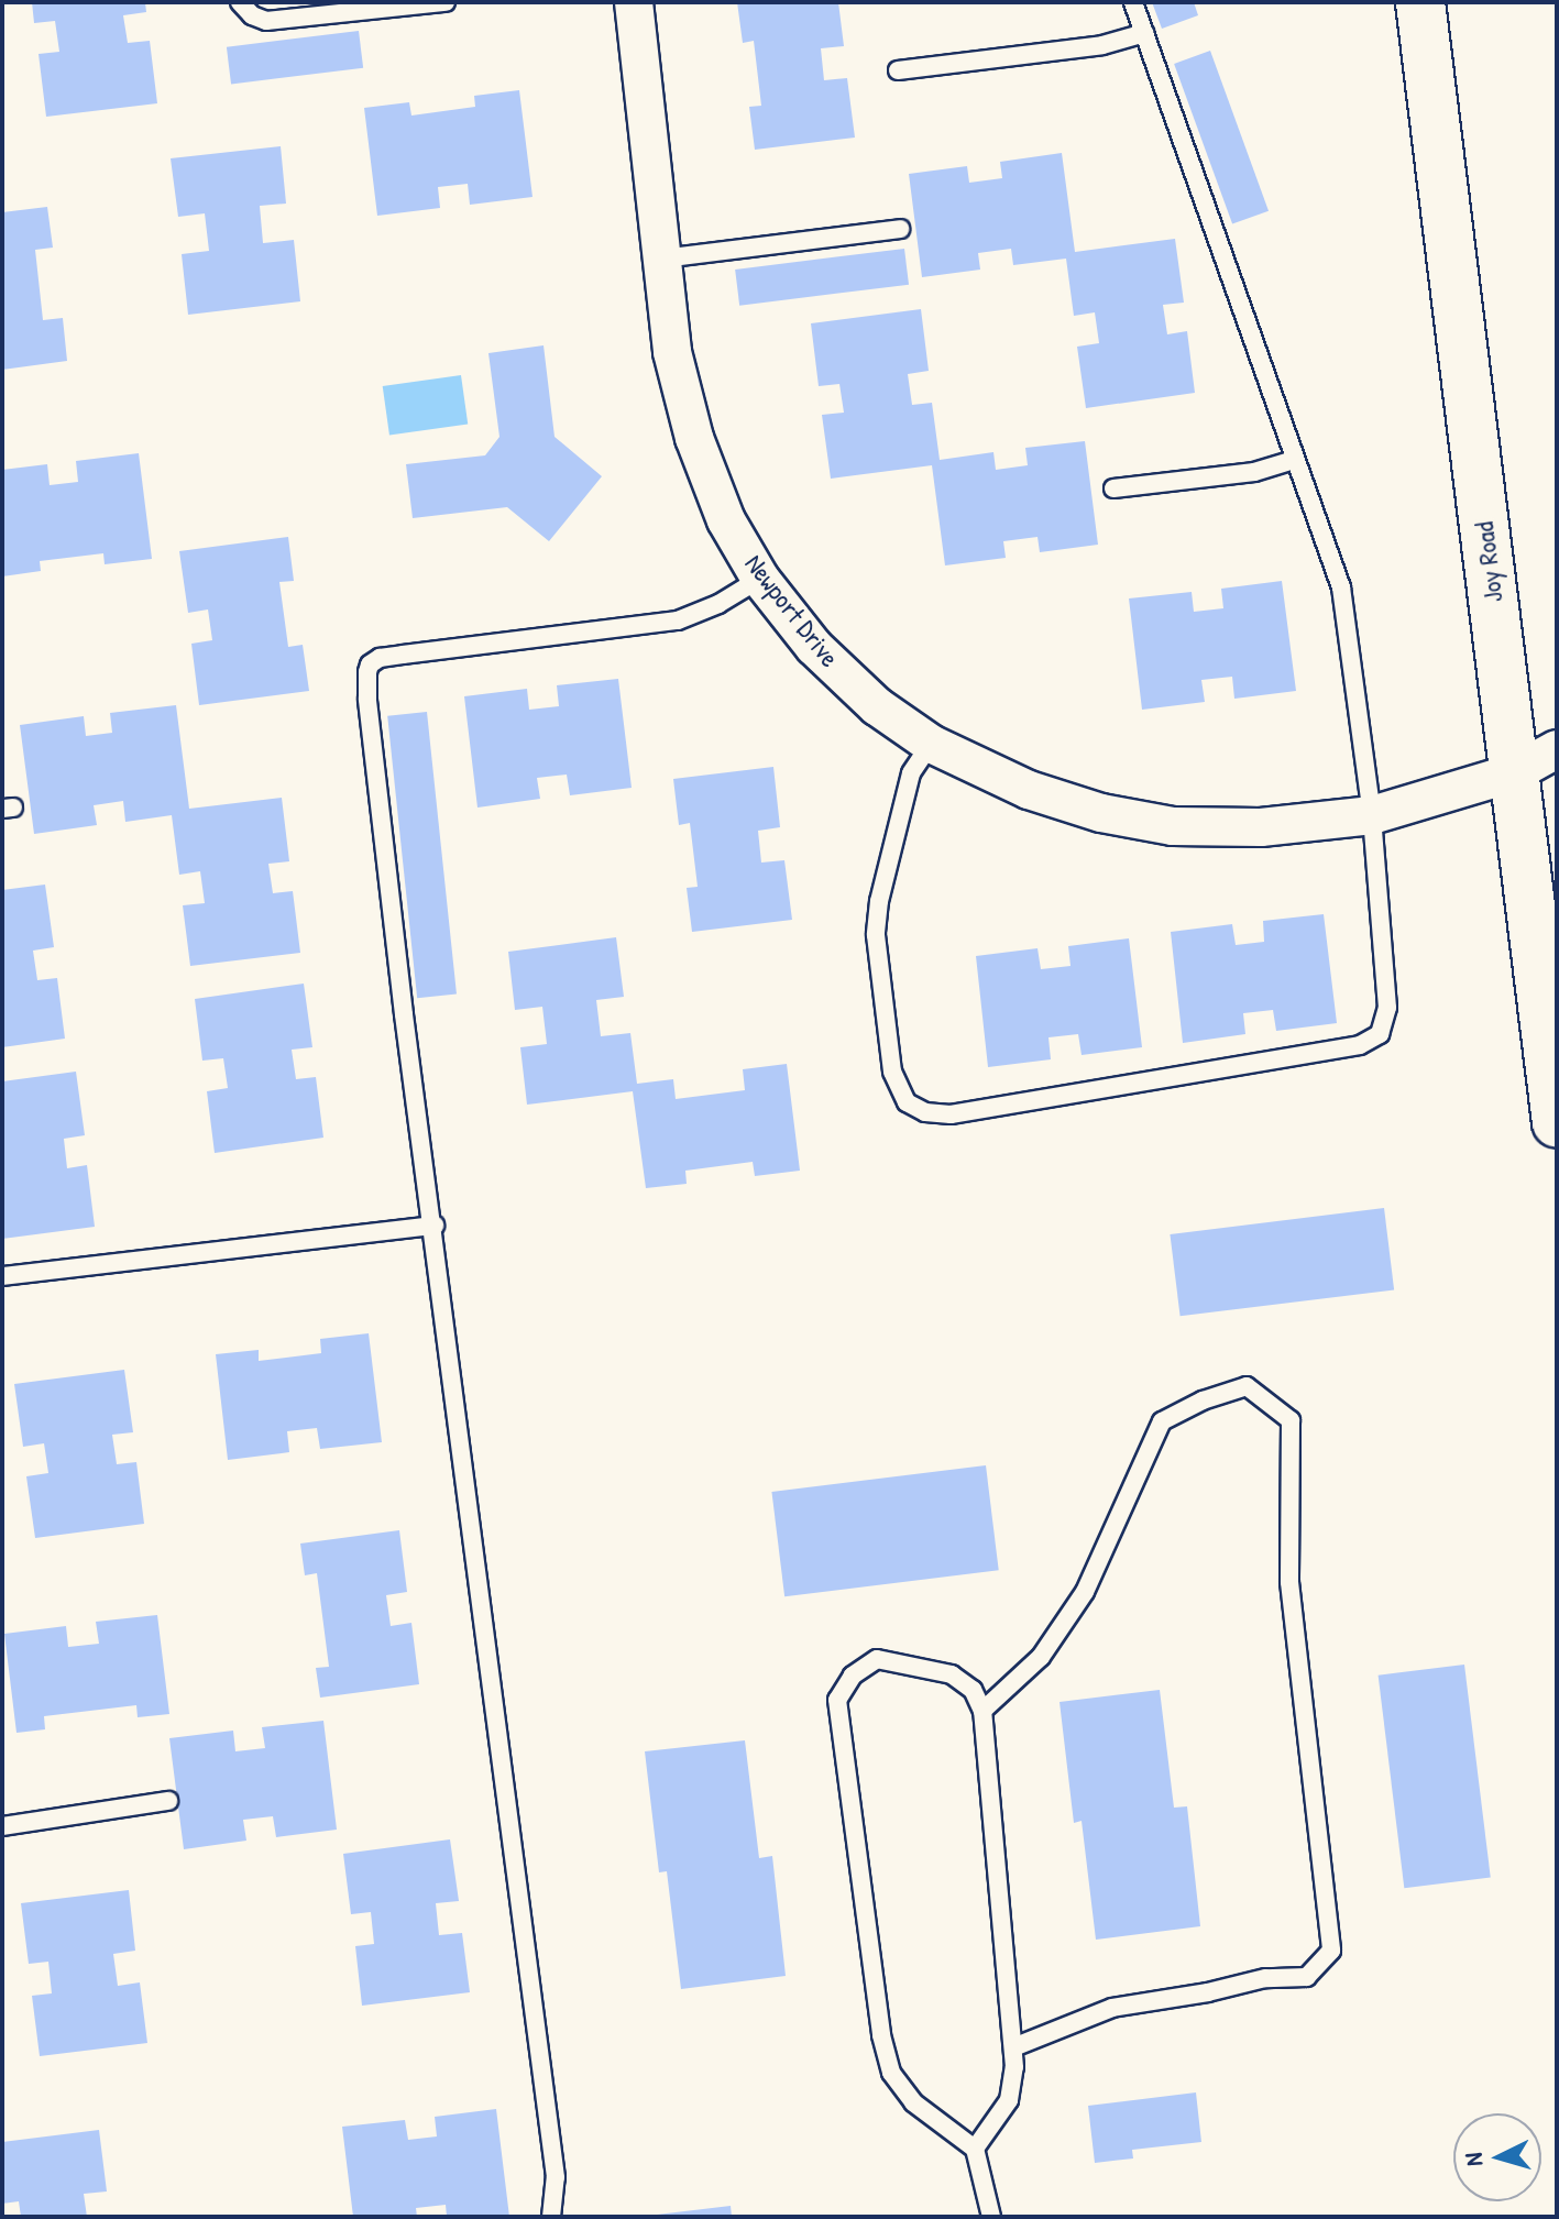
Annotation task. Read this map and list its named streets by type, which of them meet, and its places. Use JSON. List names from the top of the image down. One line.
{"streets":{"street":["Joy Road","Newport Drive"]},"crossings":[["Joy Road","Newport Drive"]],"north":"left"}
